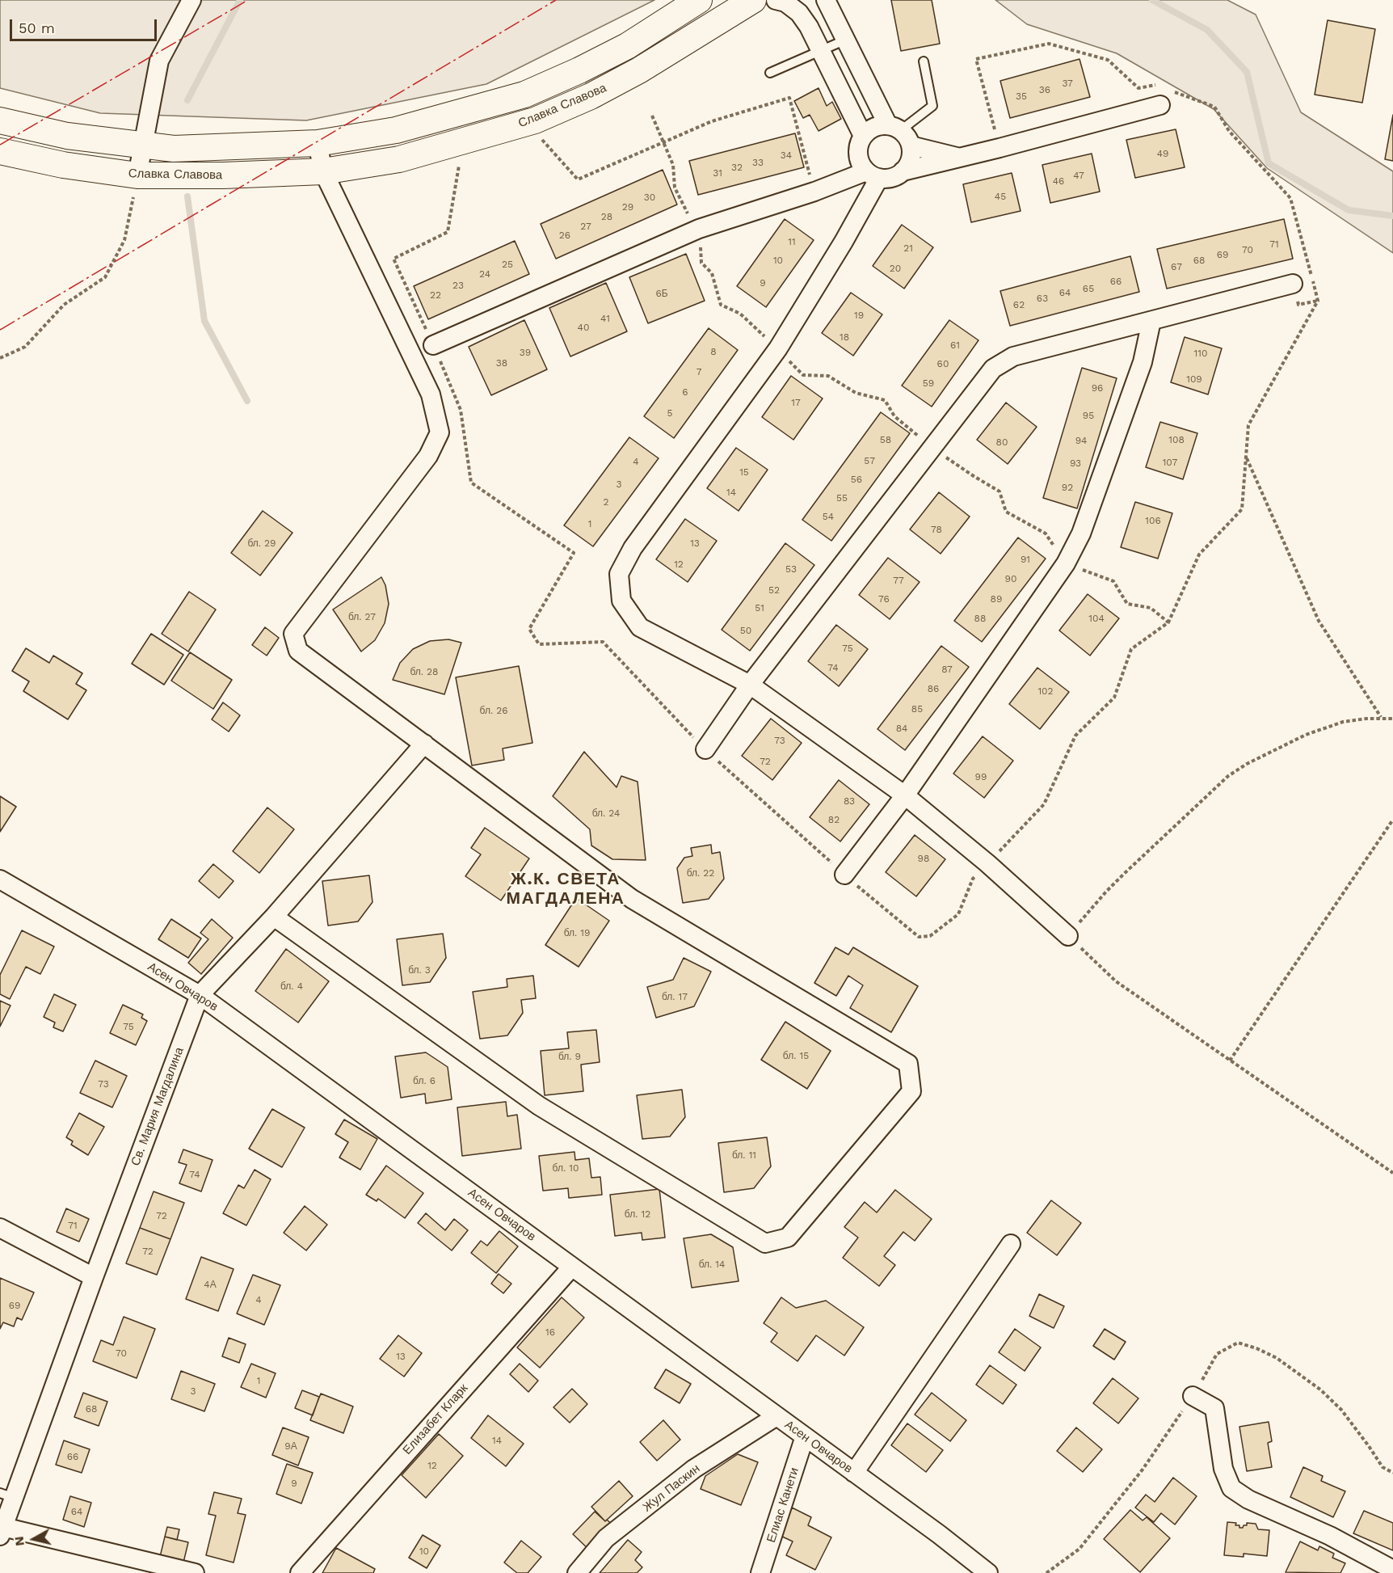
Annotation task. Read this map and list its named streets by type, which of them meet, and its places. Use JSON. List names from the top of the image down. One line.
{"streets":{"street":["Славка Славова","Асен Овчаров","Св. Мария Магдалина","Елизабет Кларк","Жул Паскин","Елиас Канети"]},"crossings":[["Асен Овчаров","Св. Мария Магдалина"],["Асен Овчаров","Елизабет Кларк"],["Асен Овчаров","Жул Паскин"],["Асен Овчаров","Елиас Канети"]],"districts":["Ж.К. СВЕТА МАГДАЛЕНА"],"house_numbers":["37","36","35","49","34","33","32","31","47","46","45","30","29","28","27","26","11","71","21","70","69","10","68","25","67","20","24","66","9","23","65","64","6Б","22","63","62","19","41","40","18","61","8","39","110","38","60","7","109","59","96","6","17","5","95","58","108","94","80","57","4","107","93","15","56","3","92","14","55","2","54","106","1","78","бл. 29","13","91","12","53","90","77","52","76","89","51","бл. 27","88","104","50","75","74","87","бл. 28","86","102","85","бл. 26","84","73","72","99","83","бл. 24","82","98","бл. 22","бл. 19","бл. 3","бл. 4","бл. 17","75","бл. 15","бл. 9","бл. 6","73","бл. 11","бл. 10","74","бл. 12","72","71","72","бл. 14","4А","4","69","16","70","13","1","3","68","14","9А","66","12","9","64","10"],"scale_bar":"50 m","north":"left"}
